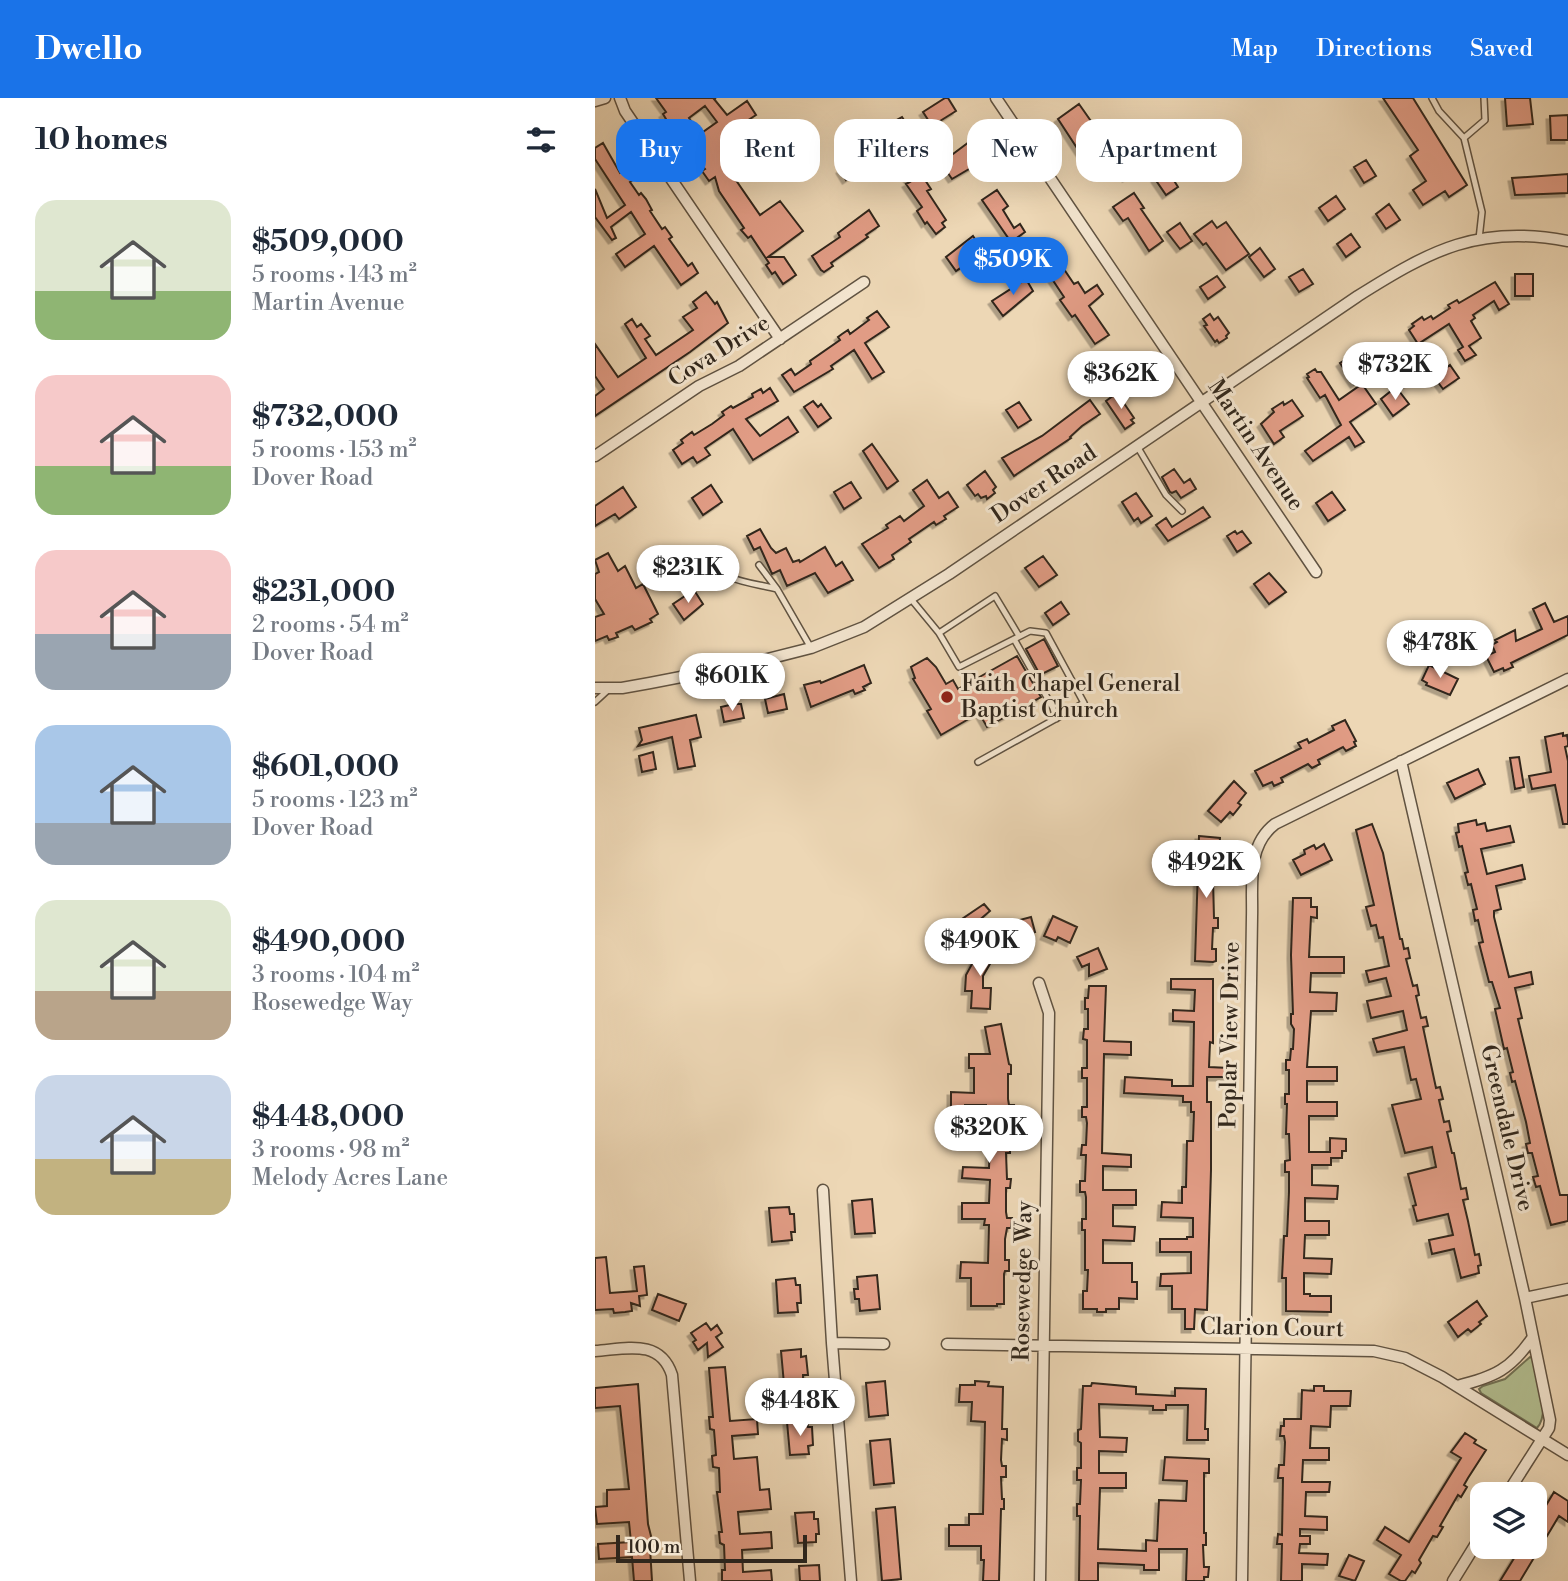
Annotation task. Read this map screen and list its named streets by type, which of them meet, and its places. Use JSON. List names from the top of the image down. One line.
{"streets":{"street":["Cova Drive","Martin Avenue","Dover Road","Poplar View Drive","Greendale Drive","Rosewedge Way","Clarion Court"]},"crossings":[["Martin Avenue","Dover Road"],["Poplar View Drive","Greendale Drive"],["Poplar View Drive","Clarion Court"],["Greendale Drive","Clarion Court"],["Rosewedge Way","Clarion Court"]],"places":["Faith Chapel General Baptist Church"],"scale_bar":"100 m","page":{"header":"Dwello","nav":["Map","Directions","Saved"],"heading":"10 homes","chip":["Buy","Rent","Filters","New","Apartment"],"list":[{"name":"$509,000","note":"5 rooms · 143 m² · Martin Avenue"},{"name":"$732,000","note":"5 rooms · 153 m² · Dover Road"},{"name":"$231,000","note":"2 rooms · 54 m² · Dover Road"},{"name":"$601,000","note":"5 rooms · 123 m² · Dover Road"},{"name":"$490,000","note":"3 rooms · 104 m² · Rosewedge Way"},{"name":"$448,000","note":"3 rooms · 98 m² · Melody Acres Lane"}],"price":["$509K","$732K","$362K","$231K","$478K","$601K","$492K","$490K","$320K","$448K"],"scale":"100 m"}}
